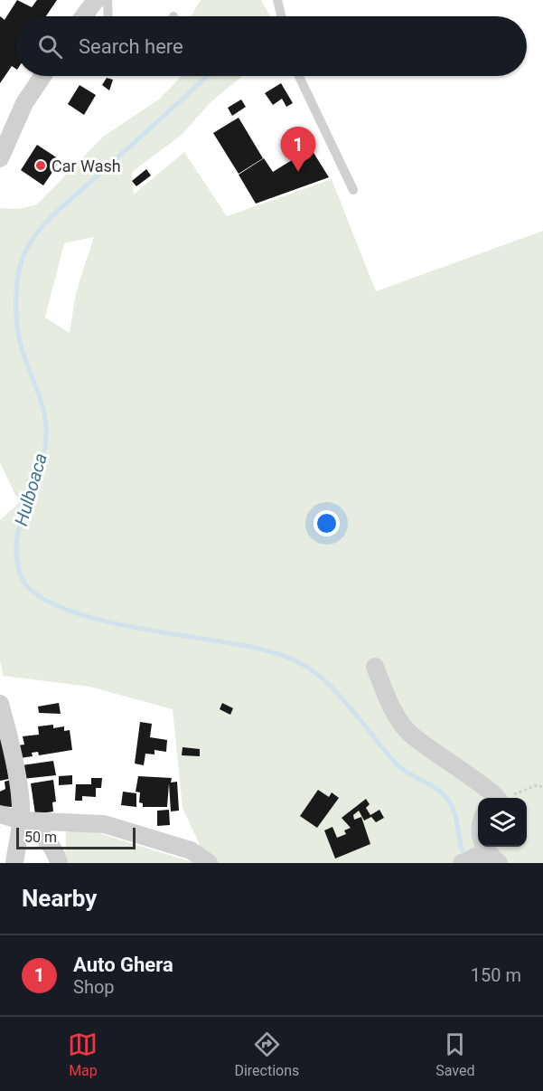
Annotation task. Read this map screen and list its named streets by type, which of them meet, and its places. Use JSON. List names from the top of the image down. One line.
{"water":["Hulboaca"],"places":["Car Wash"],"scale_bar":"50 m","page":{"search":"Search here","pins":"1","scale":"50 m","heading":"Nearby","list":[{"mark":"1","name":"Auto Ghera","note":"Shop","value":"150 m"}],"nav":["Map","Directions","Saved"]}}
